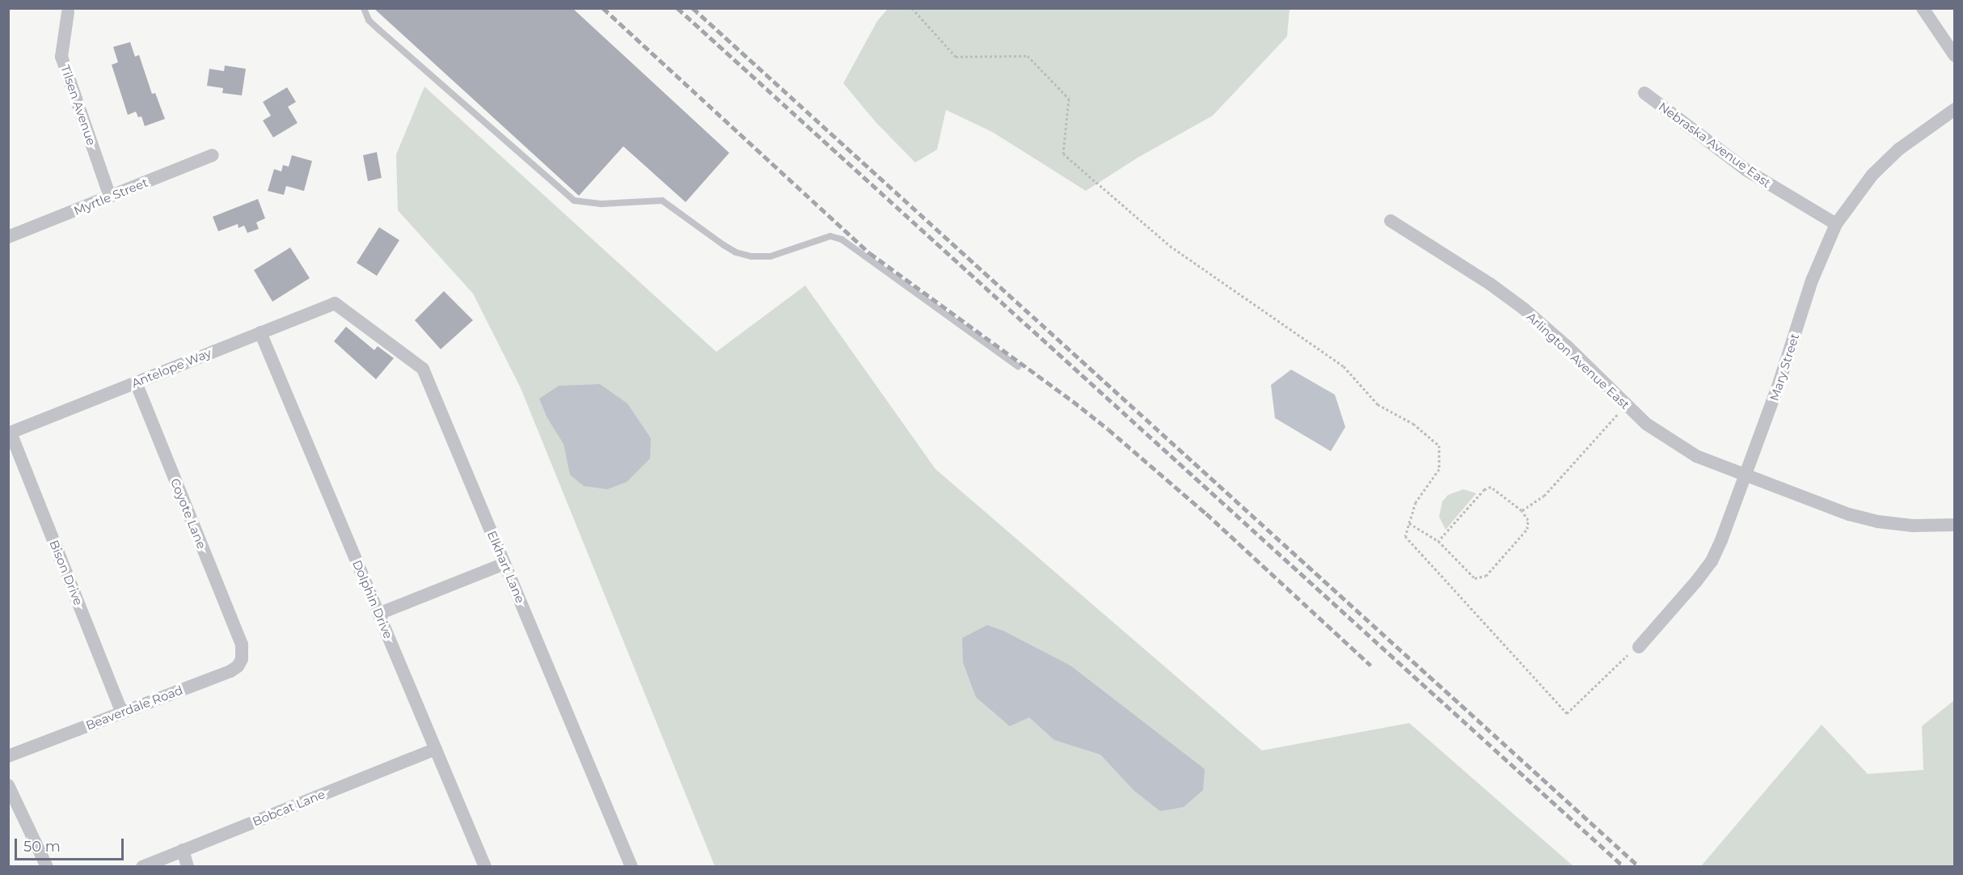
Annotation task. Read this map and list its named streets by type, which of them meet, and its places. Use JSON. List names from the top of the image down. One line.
{"streets":{"street":["Tilsen Avenue","Nebraska Avenue East","Myrtle Street","Arlington Avenue East","Mary Street","Antelope Way","Coyote Lane","Elkhart Lane","Bison Drive","Dolphin Drive","Beaverdale Road","Bobcat Lane"]},"crossings":[["Tilsen Avenue","Myrtle Street"],["Nebraska Avenue East","Mary Street"],["Arlington Avenue East","Mary Street"],["Antelope Way","Coyote Lane"],["Antelope Way","Elkhart Lane"],["Antelope Way","Bison Drive"],["Antelope Way","Dolphin Drive"],["Coyote Lane","Beaverdale Road"],["Bison Drive","Beaverdale Road"],["Dolphin Drive","Bobcat Lane"]],"scale_bar":"50 m"}
